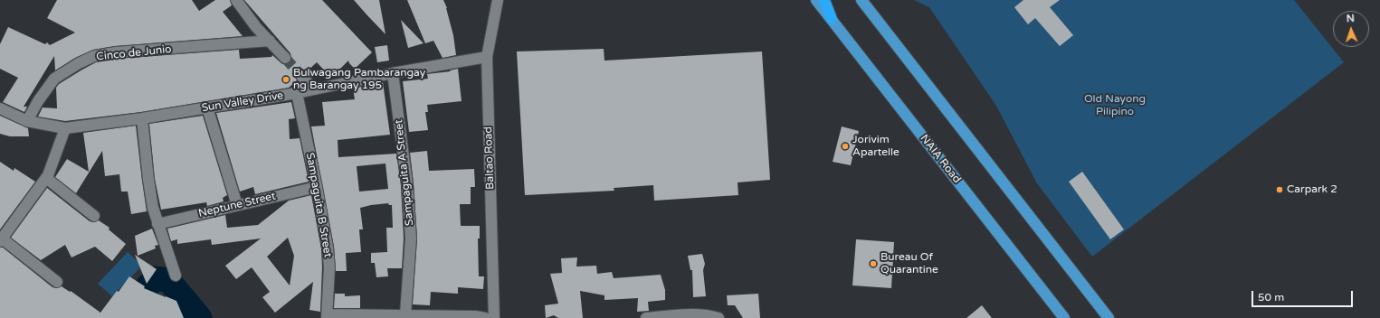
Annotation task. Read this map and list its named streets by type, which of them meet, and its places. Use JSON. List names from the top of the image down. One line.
{"streets":{"main road":["NAIA Road"],"street":["Cinco de Junio","Sun Valley Drive","Baltao Road","Sampaguita A Street","Neptune Street","Sampaguita B Street"]},"crossings":[["Cinco de Junio","Sun Valley Drive"],["Sun Valley Drive","Baltao Road"],["Sun Valley Drive","Sampaguita A Street"],["Sun Valley Drive","Sampaguita B Street"],["Neptune Street","Sampaguita B Street"]],"parks":["Old Nayong Pilipino"],"places":["Bulwagang Pambarangay ng Barangay 195","Jorivim Apartelle","Carpark 2","Bureau Of Quarantine"],"scale_bar":"50 m","north":"top"}
